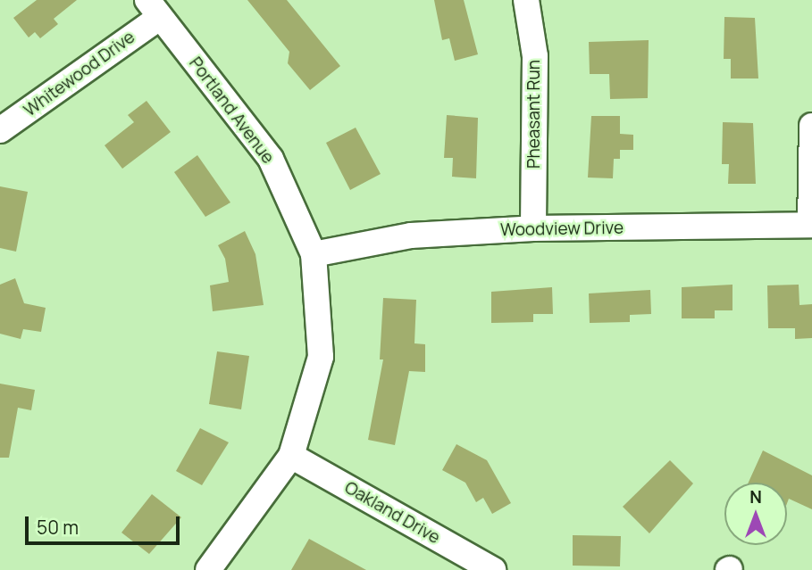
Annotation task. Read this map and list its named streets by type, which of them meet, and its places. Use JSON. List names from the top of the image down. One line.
{"streets":{"street":["Whitewood Drive","Portland Avenue","Pheasant Run","Woodview Drive","Oakland Drive"]},"crossings":[["Whitewood Drive","Portland Avenue"],["Portland Avenue","Woodview Drive"],["Portland Avenue","Oakland Drive"],["Pheasant Run","Woodview Drive"]],"scale_bar":"50 m","north":"top"}
